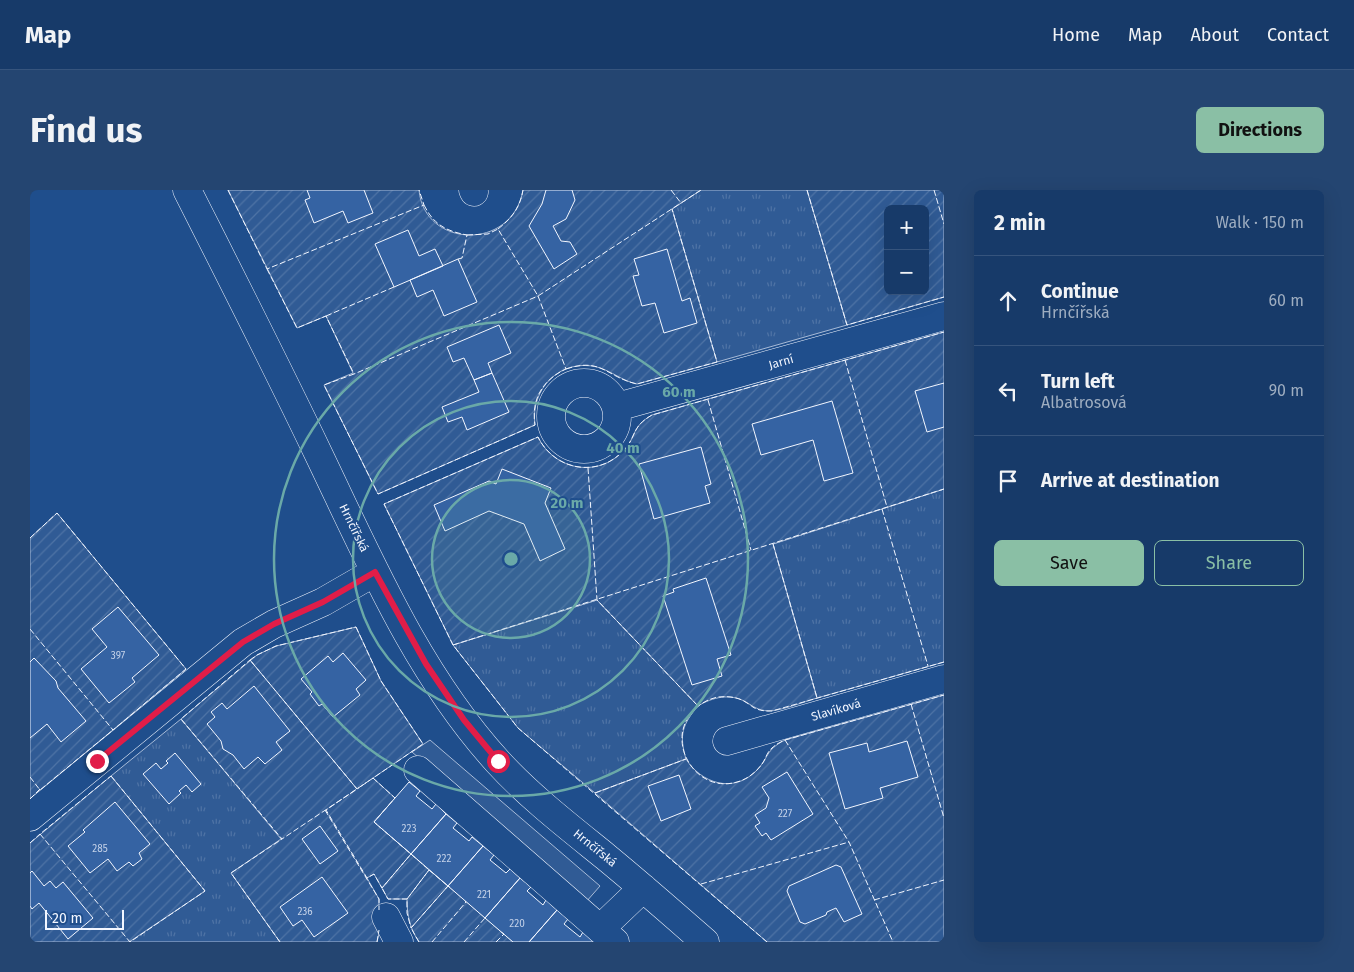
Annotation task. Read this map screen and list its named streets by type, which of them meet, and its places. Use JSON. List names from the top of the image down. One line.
{"streets":{"street":["Jarní","Hrnčířská","Slavíková"]},"house_numbers":["397","227","223","285","222","221","236","220"],"scale_bar":"20 m","page":{"header":"Map","nav":["Home","Map","About","Contact"],"buttons":["Directions",["Save","Share"]],"title":"Find us","heading":["2 min","Walk · 150 m"],"map_buttons":["+","−"],"list":[["Continue","Hrnčířská","60 m"],["Turn left","Albatrosová","90 m"],"Arrive at destination"],"scale":"20 m"},"rings":["60 m","40 m","20 m"]}
